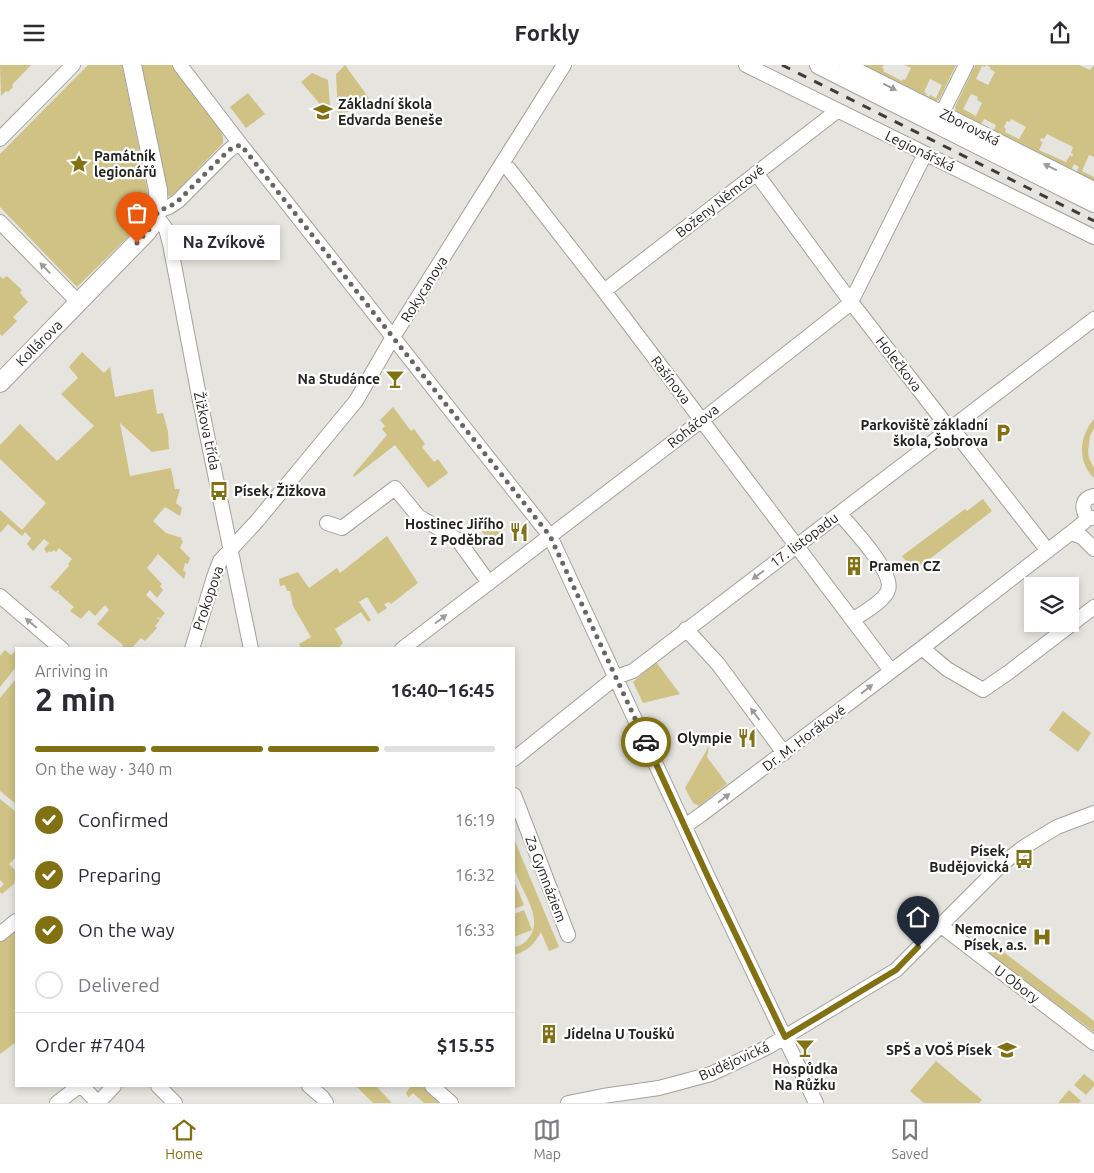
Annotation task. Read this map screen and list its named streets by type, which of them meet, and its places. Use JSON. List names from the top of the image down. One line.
{"streets":{"main road":["Kollárova"],"street":["Zborovská","Legionářská","Boženy Němcové","Rokycanova","Holečkova","Rašínova","Roháčova","Žižkova třída","17. listopadu","Prokopova","Dr. M. Horákové","Za Gymnáziem","U Obory","Budějovická"]},"crossings":[["Legionářská","Boženy Němcové"],["Legionářská","Roháčova"],["Boženy Němcové","Holečkova"],["Boženy Němcové","Rašínova"],["Rokycanova","Rašínova"],["Rokycanova","Žižkova třída"],["Rokycanova","Prokopova"],["Kollárova","Žižkova třída"],["Holečkova","Roháčova"],["Holečkova","17. listopadu"],["Holečkova","Dr. M. Horákové"],["Rašínova","Roháčova"],["Rašínova","17. listopadu"],["Rašínova","Dr. M. Horákové"],["Žižkova třída","Prokopova"],["U Obory","Budějovická"]],"one_way":["Dr. M. Horákové"],"places":{"school or university":["Základní škola Edvarda Beneše","SPŠ a VOŠ Písek"],"place":["Památník legionářů"],"other":["Na Zvíkově"],"bar":["Na Studánce","Hospůdka Na Růžku"],"parking":["Parkoviště základní škola, Šobrova"],"bus stop":["Písek, Žižkova","Písek, Budějovická"],"restaurant":["Hostinec Jiřího z Poděbrad","Olympie"],"building":["Pramen CZ","Jídelna U Toušků"],"hospital":["Nemocnice Písek, a.s."]},"page":{"header":"Forkly","bubble":"Na Zvíkově","heading":["2 min","Arriving in","16:40–16:45"],"panel":["Order #7404","$15.55"],"bar":"On the way · 340 m","list":[["Confirmed","16:19"],["Preparing","16:32"],["On the way","16:33"],"Delivered"],"tabs":["Home","Map","Saved"]}}
